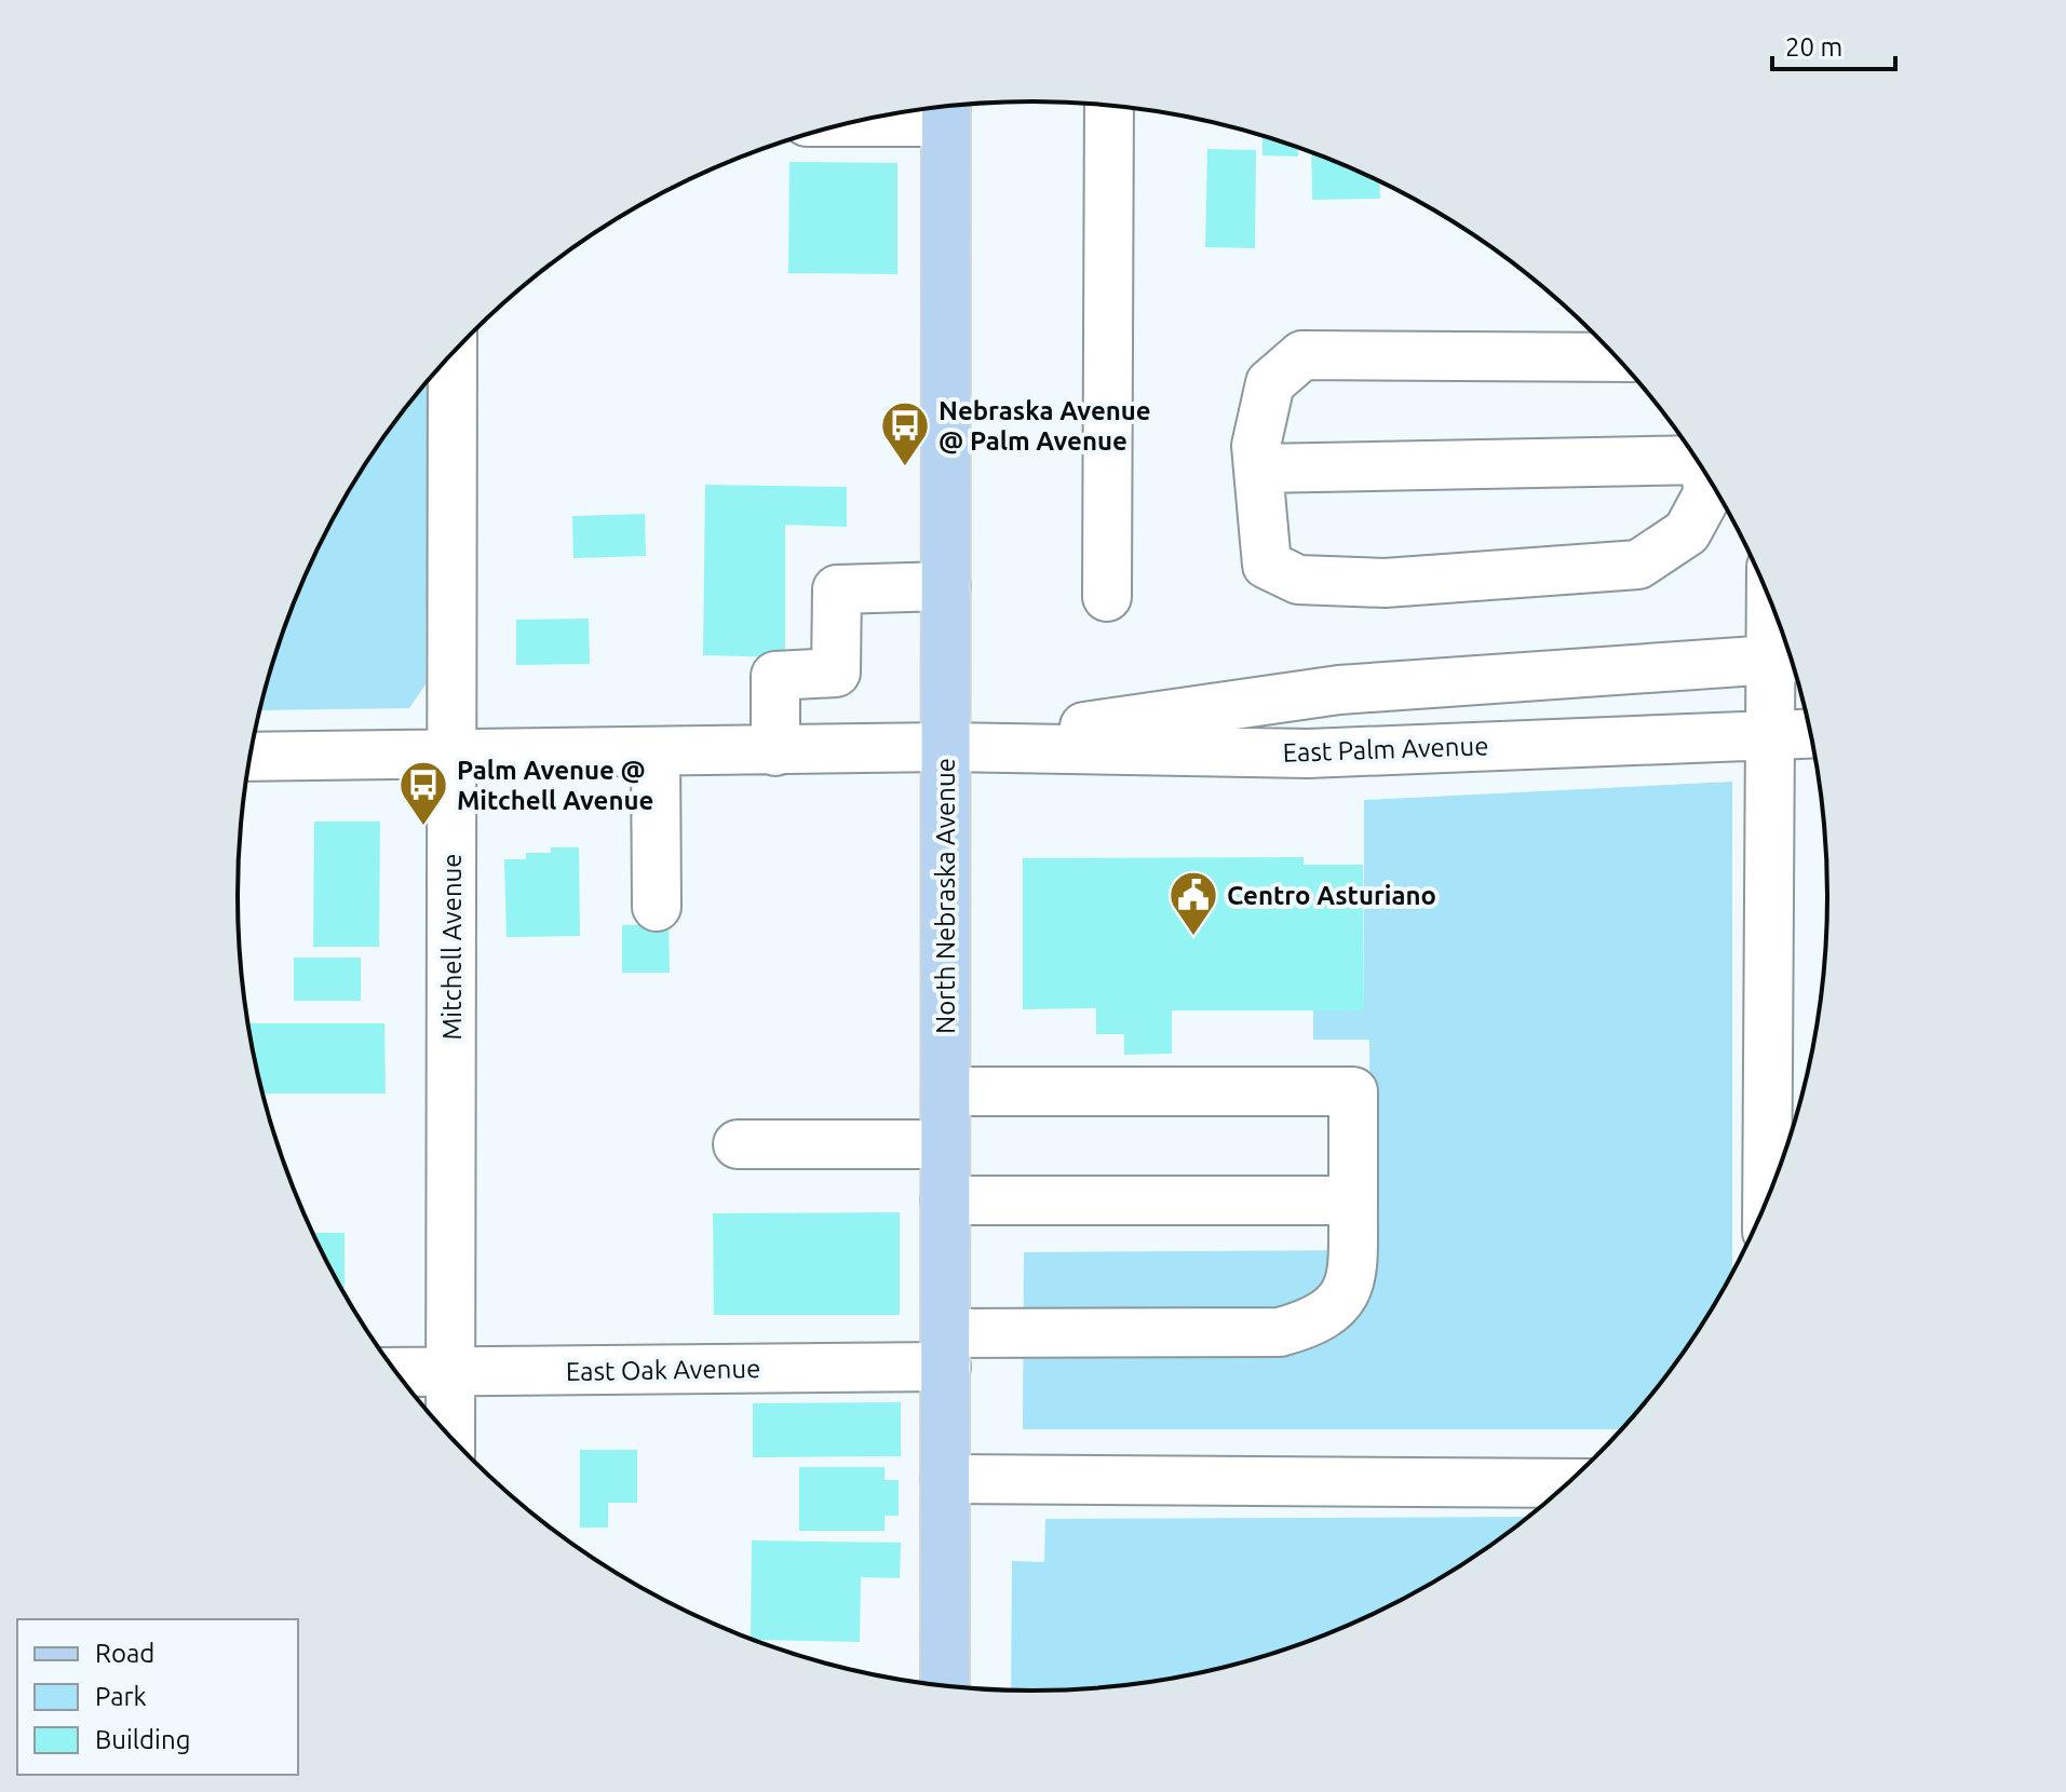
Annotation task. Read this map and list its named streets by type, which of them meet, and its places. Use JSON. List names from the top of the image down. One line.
{"streets":{"main road":["North Nebraska Avenue"],"street":["East Palm Avenue","Mitchell Avenue","East Oak Avenue"]},"crossings":[["East Palm Avenue","North Nebraska Avenue"],["East Palm Avenue","Mitchell Avenue"],["North Nebraska Avenue","East Oak Avenue"],["Mitchell Avenue","East Oak Avenue"]],"places":{"bus stop":["Nebraska Avenue @ Palm Avenue","Palm Avenue @ Mitchell Avenue"],"public building":["Centro Asturiano"]},"legend":["Road","Park","Building"],"scale_bar":"20 m"}
